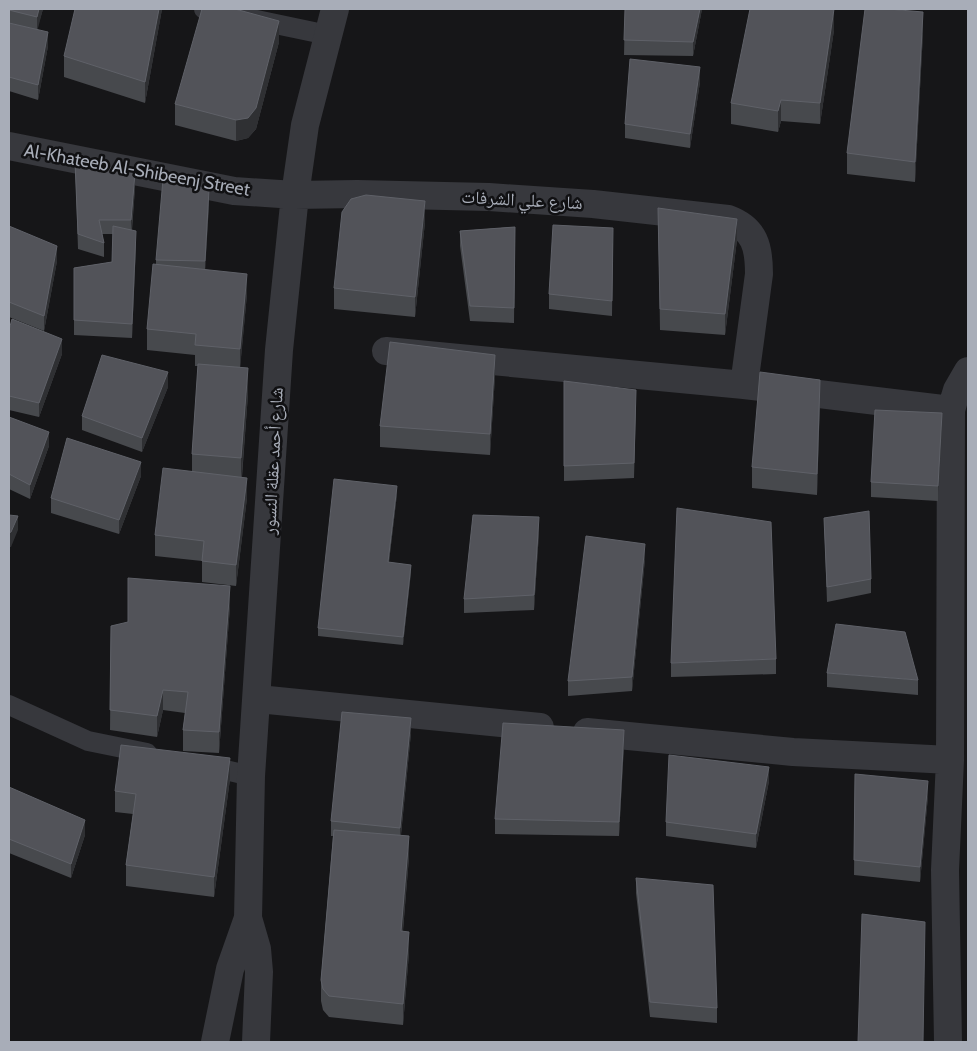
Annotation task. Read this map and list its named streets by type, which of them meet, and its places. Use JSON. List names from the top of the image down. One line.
{"streets":{"street":["Al-Khateeb Al-Shibeenj Street","شارع علي الشرفات","شارع أحمد عقلة النسور"]},"crossings":[["Al-Khateeb Al-Shibeenj Street","شارع علي الشرفات"],["Al-Khateeb Al-Shibeenj Street","شارع أحمد عقلة النسور"],["شارع علي الشرفات","شارع أحمد عقلة النسور"]]}
